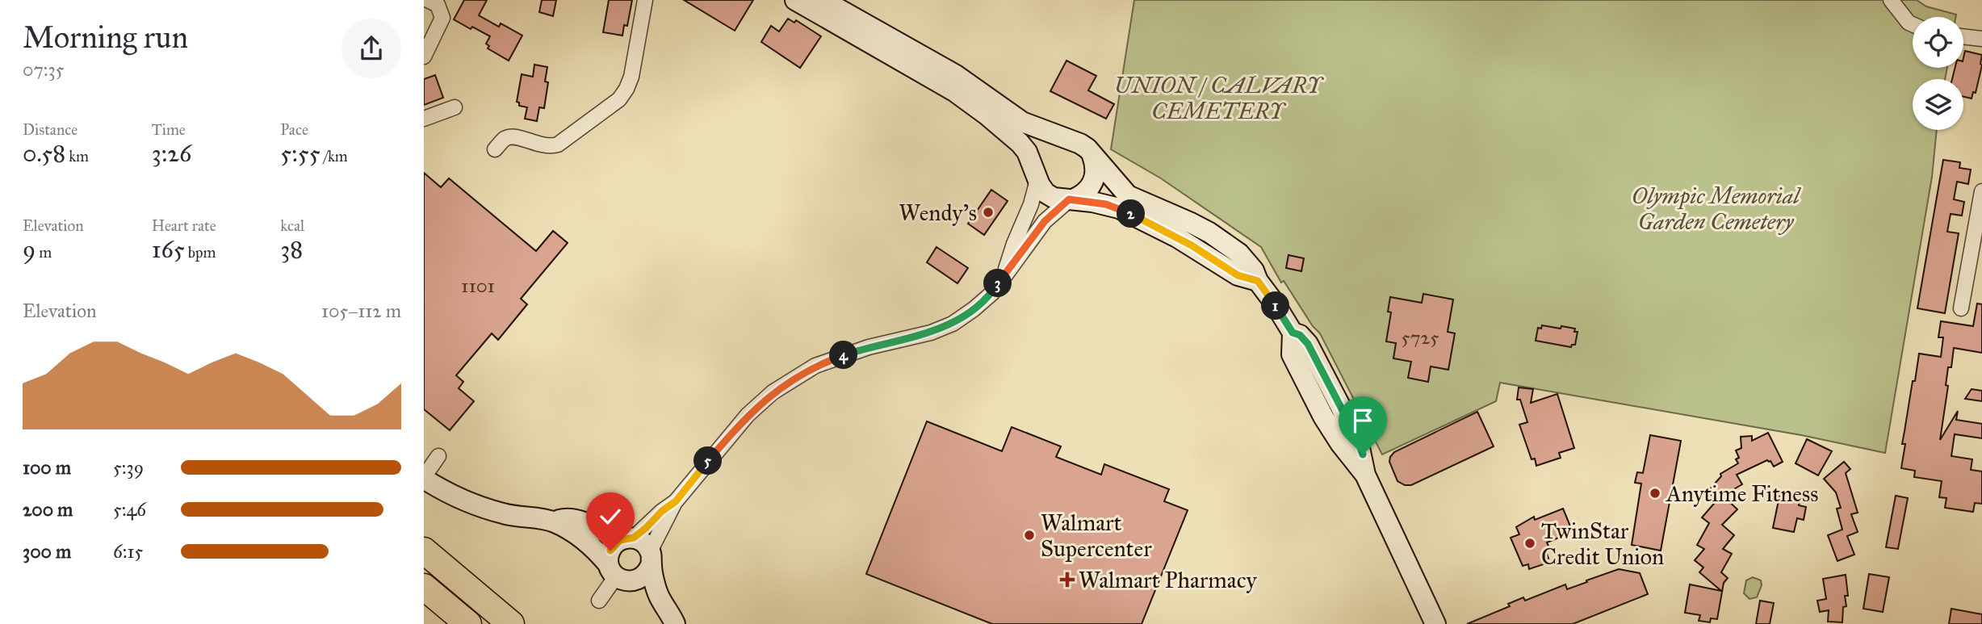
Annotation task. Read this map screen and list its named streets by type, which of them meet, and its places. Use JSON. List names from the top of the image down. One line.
{"parks":["UNION / CALVARY CEMETERY","Olympic Memorial Garden Cemetery"],"places":{"other":["Wendy's","Anytime Fitness","Walmart Supercenter","TwinStar Credit Union"],"health":["Walmart Pharmacy"]},"house_numbers":["1101","5725"],"page":{"heading":["Morning run","07:35"],"stats":[["Distance","0.58 km"],["Time","3:26"],["Pace","5:55 /km"],["Elevation","9 m"],["Heart rate","165 bpm"],["kcal","38"]],"pins":["2","3","1","4","5"],"chart":["Elevation","105–112 m"],"list":[{"name":"100 m","note":"5:39"},{"name":"200 m","note":"5:46"},{"name":"300 m","note":"6:15"}]}}
